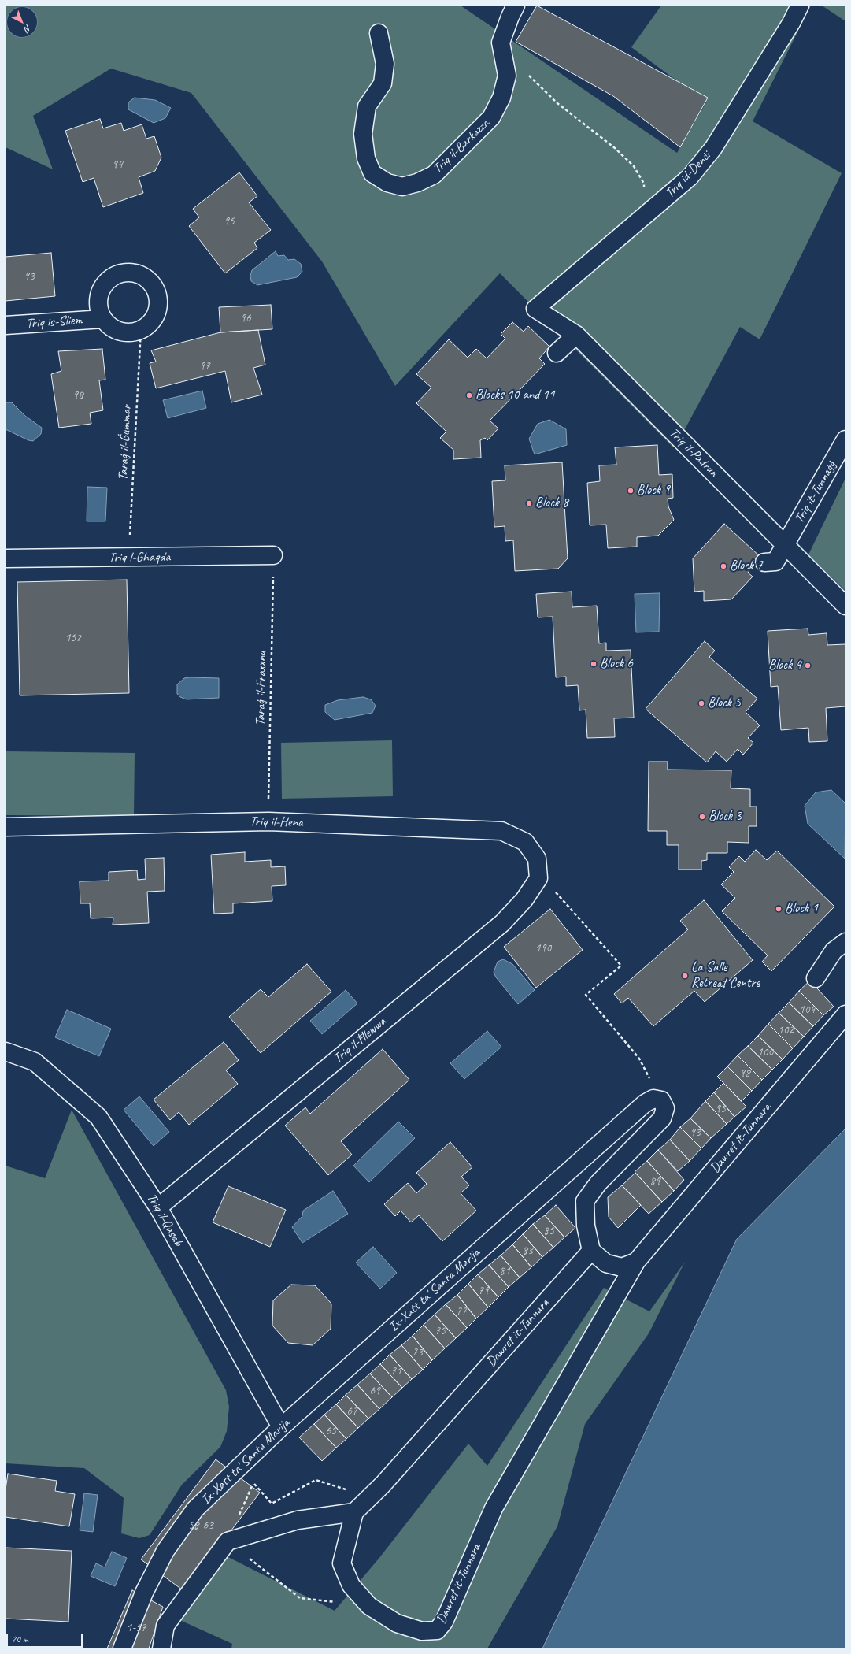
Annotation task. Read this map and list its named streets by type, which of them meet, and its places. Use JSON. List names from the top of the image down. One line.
{"streets":{"street":["Triq il-Barkazza","Triq id-Denċi","Triq is-Sliem","Triq il-Padrun","Triq it-Tunnaġġ","Triq l-Għaqda","Triq il-Hena","Triq il-Ħlewwa","Dawret it-Tunnara","Triq il-Qasab","Ix-Xatt ta' Santa Marija"],"path":["Taraġ il-Ġummar","Taraġ il-Fraxxnu"]},"crossings":[["Triq id-Denċi","Triq il-Padrun"],["Triq is-Sliem","Taraġ il-Ġummar"],["Taraġ il-Ġummar","Triq l-Għaqda"],["Triq il-Padrun","Triq it-Tunnaġġ"],["Triq l-Għaqda","Taraġ il-Fraxxnu"],["Taraġ il-Fraxxnu","Triq il-Hena"],["Triq il-Hena","Triq il-Ħlewwa"],["Triq il-Ħlewwa","Triq il-Qasab"],["Dawret it-Tunnara","Ix-Xatt ta' Santa Marija"],["Triq il-Qasab","Ix-Xatt ta' Santa Marija"]],"places":["Blocks 10 and 11","Block 9","Block 8","Block 7","Block 6","Block 4","Block 5","Block 3","Block 1","La Salle Retreat Centre"],"house_numbers":["94","95","93","96","97","98","152","190","104","102","100","98","95","93","89","85","83","81","79","77","75","73","71","69","67","65","58-63","1-57"],"scale_bar":"20 m","north":"bottom right"}
